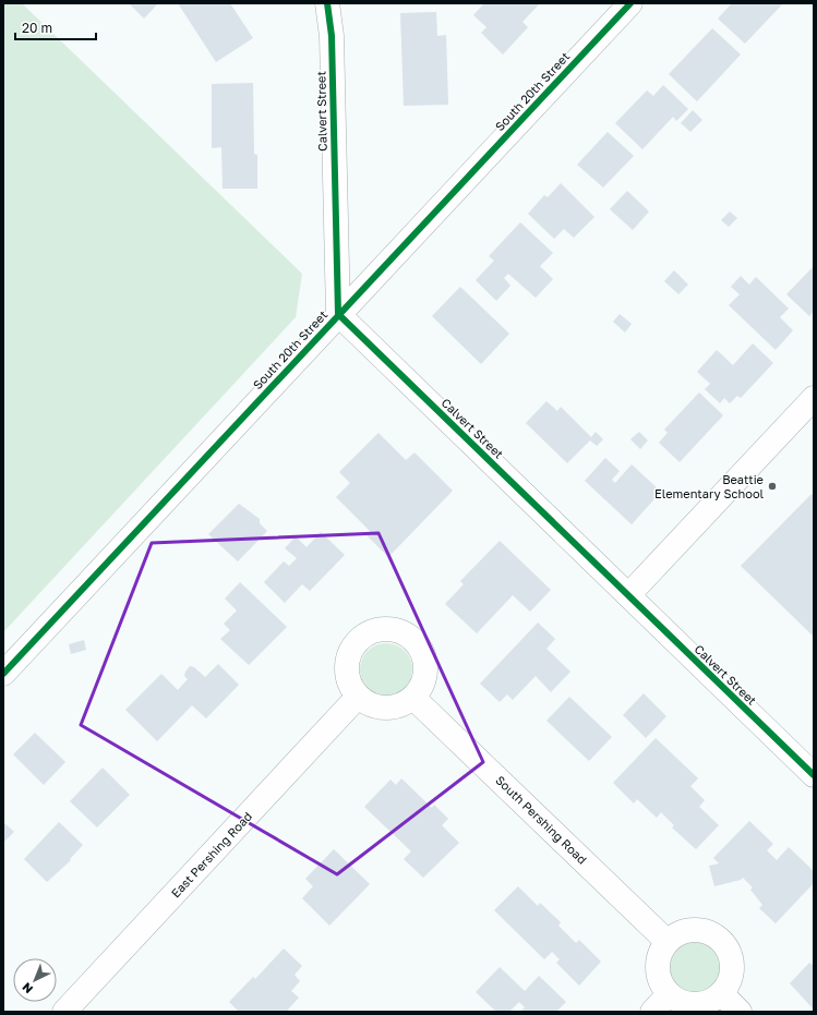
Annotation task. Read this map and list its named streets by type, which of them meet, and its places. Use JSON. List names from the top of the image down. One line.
{"streets":{"street":["South 20th Street","Calvert Street","South Pershing Road","East Pershing Road"]},"crossings":[["South 20th Street","Calvert Street"],["South Pershing Road","East Pershing Road"]],"places":["Beattie Elementary School"],"scale_bar":"20 m","north":"bottom left"}
